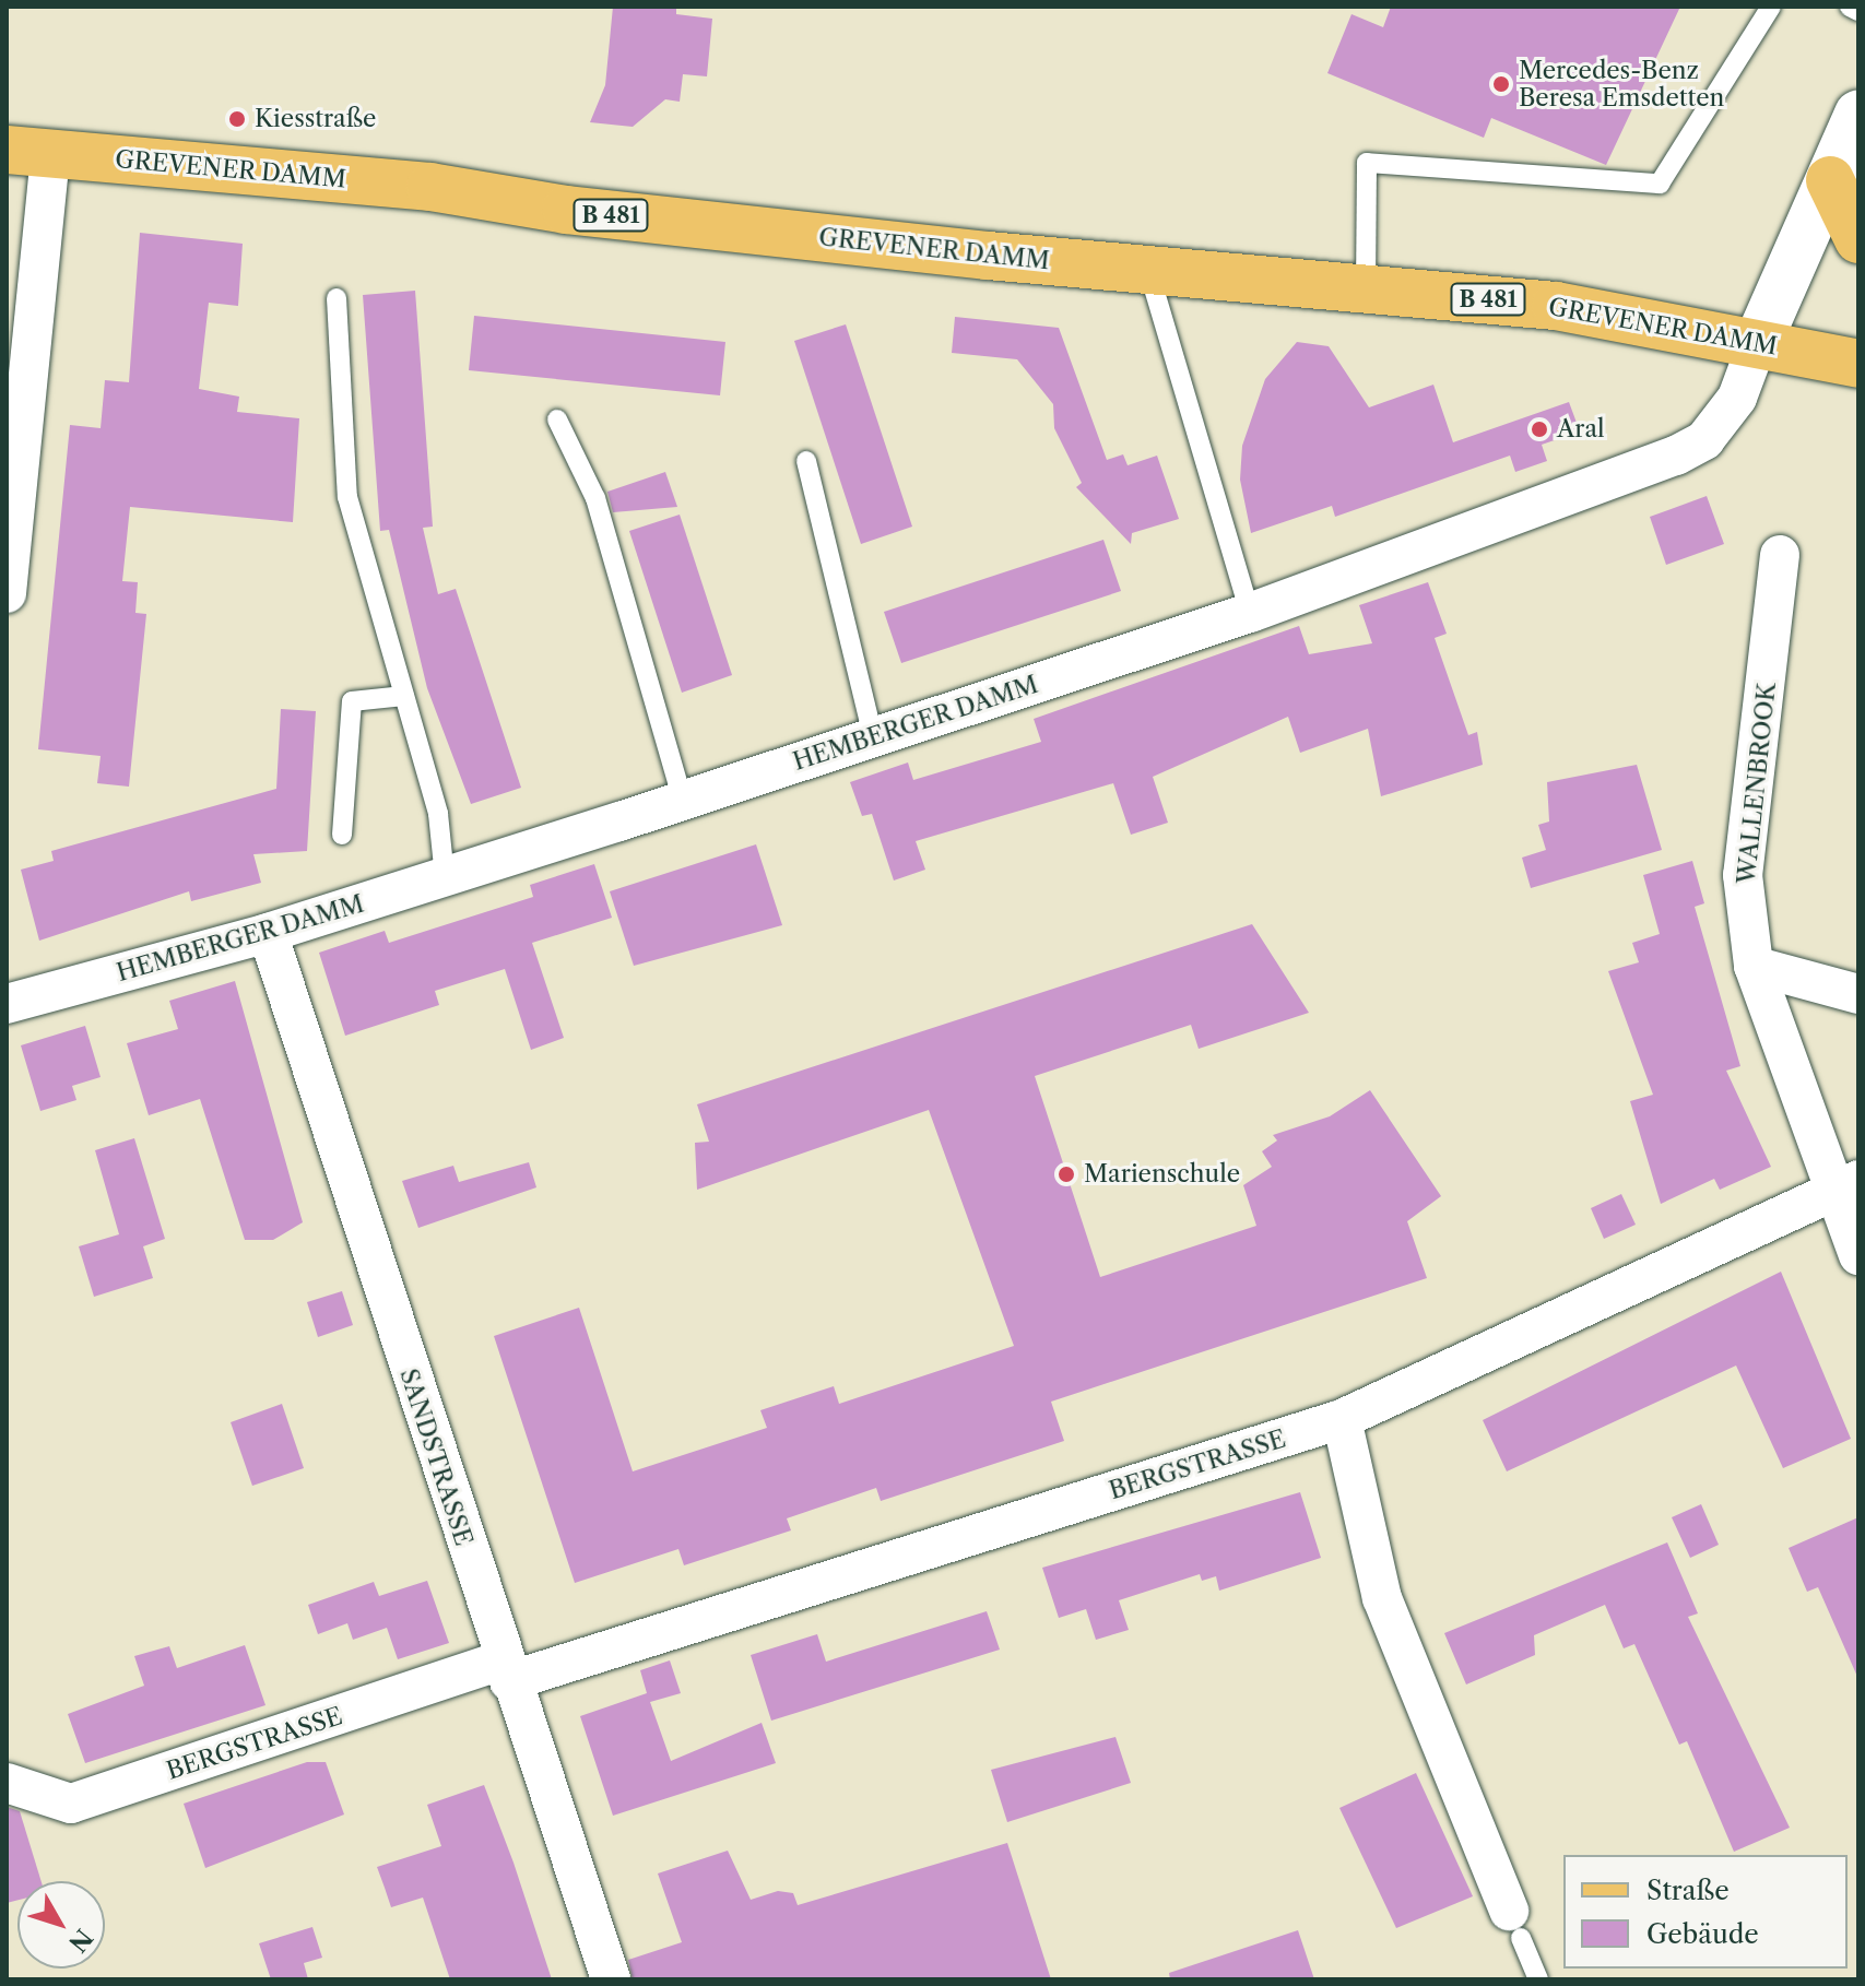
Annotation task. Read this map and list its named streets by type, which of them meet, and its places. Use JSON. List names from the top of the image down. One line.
{"streets":{"main road":["GREVENER DAMM","B 481"],"street":["HEMBERGER DAMM","WALLENBROOK","SANDSTRASSE","BERGSTRASSE"]},"crossings":[["GREVENER DAMM","HEMBERGER DAMM"],["HEMBERGER DAMM","SANDSTRASSE"],["WALLENBROOK","BERGSTRASSE"],["SANDSTRASSE","BERGSTRASSE"]],"places":["Mercedes-Benz Beresa Emsdetten","Kiesstraße","Aral","Marienschule"],"legend":["Straße","Gebäude"],"north":"bottom right"}
